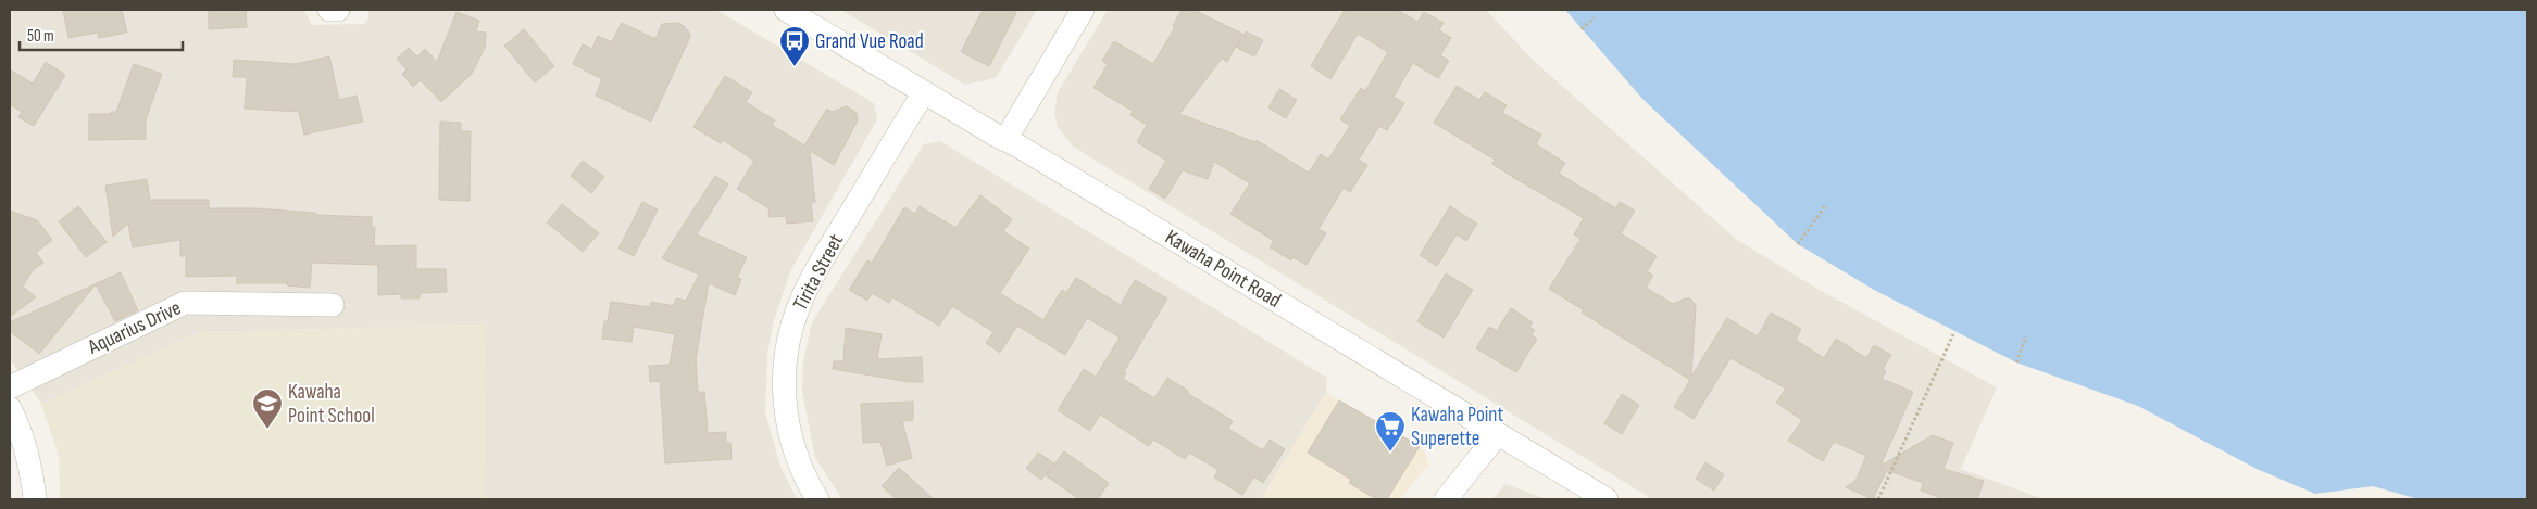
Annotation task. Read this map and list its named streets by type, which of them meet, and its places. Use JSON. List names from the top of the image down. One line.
{"streets":{"street":["Kawaha Point Road","Tirita Street","Aquarius Drive"]},"places":{"bus stop":["Grand Vue Road"],"school or university":["Kawaha Point School"],"supermarket":["Kawaha Point Superette"]},"scale_bar":"50 m"}
